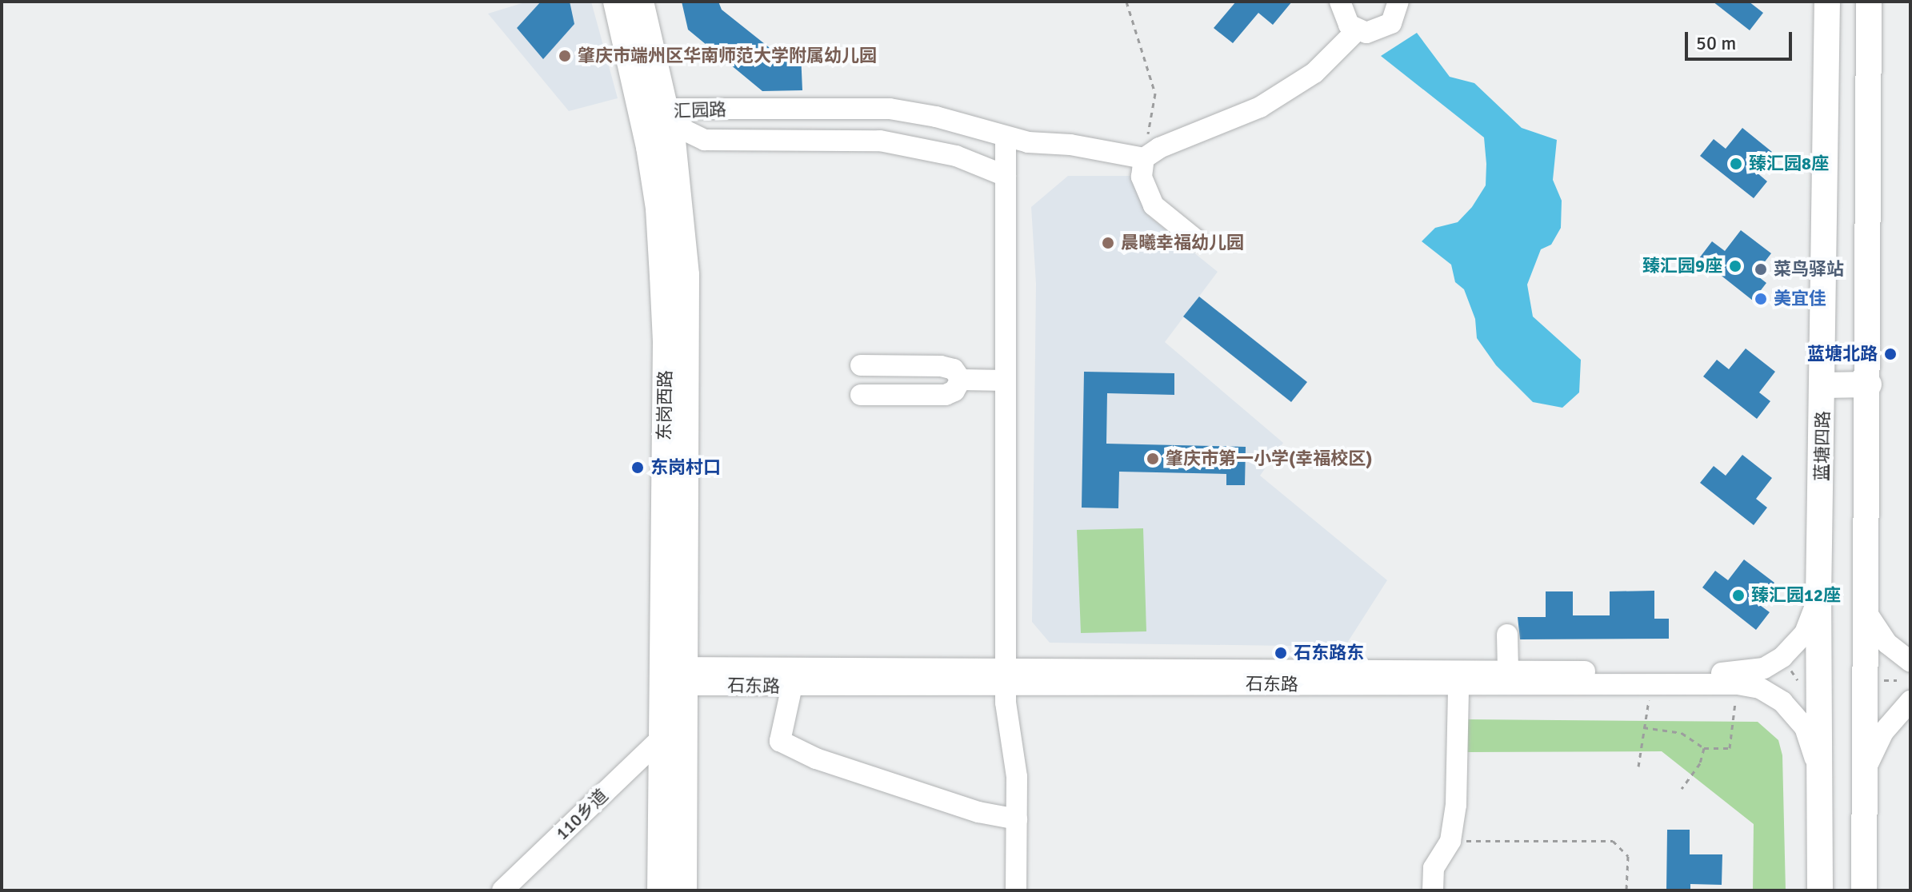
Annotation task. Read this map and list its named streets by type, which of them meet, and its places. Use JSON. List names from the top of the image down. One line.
{"streets":{"main road":["东岗西路","蓝塘四路"],"street":["汇园路","石东路","110乡道"]},"crossings":[["汇园路","东岗西路"],["东岗西路","石东路"],["东岗西路","110乡道"],["蓝塘四路","石东路"]],"places":["肇庆市端州区华南师范大学附属幼儿园","臻汇园8座","晨曦幸福幼儿园","臻汇园9座","菜鸟驿站","美宜佳","蓝塘北路","肇庆市第一小学(幸福校区)","东岗村口","臻汇园12座","石东路东"],"scale_bar":"50 m"}
